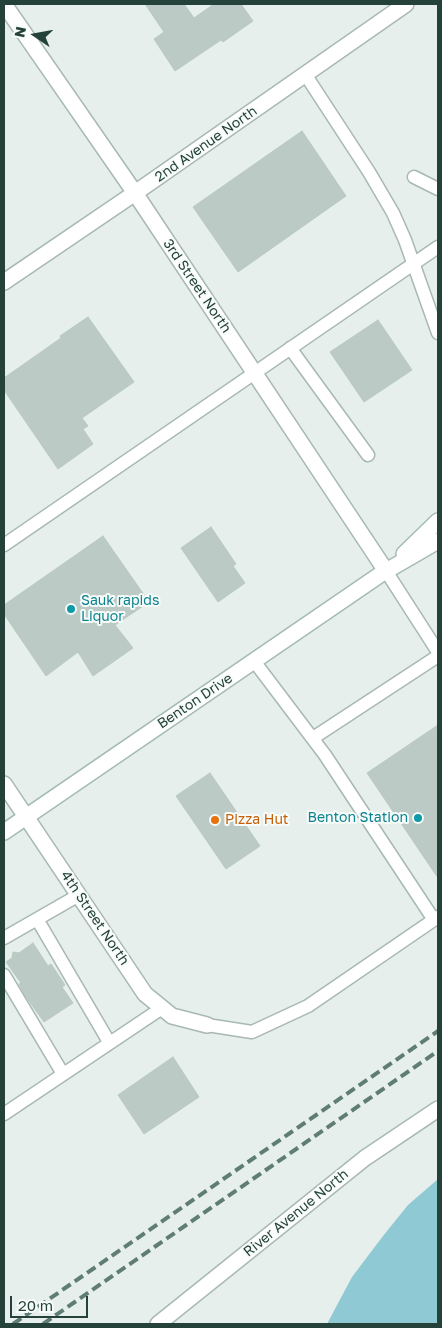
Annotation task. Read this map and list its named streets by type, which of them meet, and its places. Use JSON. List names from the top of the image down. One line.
{"streets":{"street":["2nd Avenue North","3rd Street North","Benton Drive","4th Street North","River Avenue North"]},"crossings":[["2nd Avenue North","3rd Street North"],["3rd Street North","Benton Drive"],["Benton Drive","4th Street North"]],"places":["Sauk rapids Liquor","Benton Station","Pizza Hut"],"scale_bar":"20 m","north":"left"}
